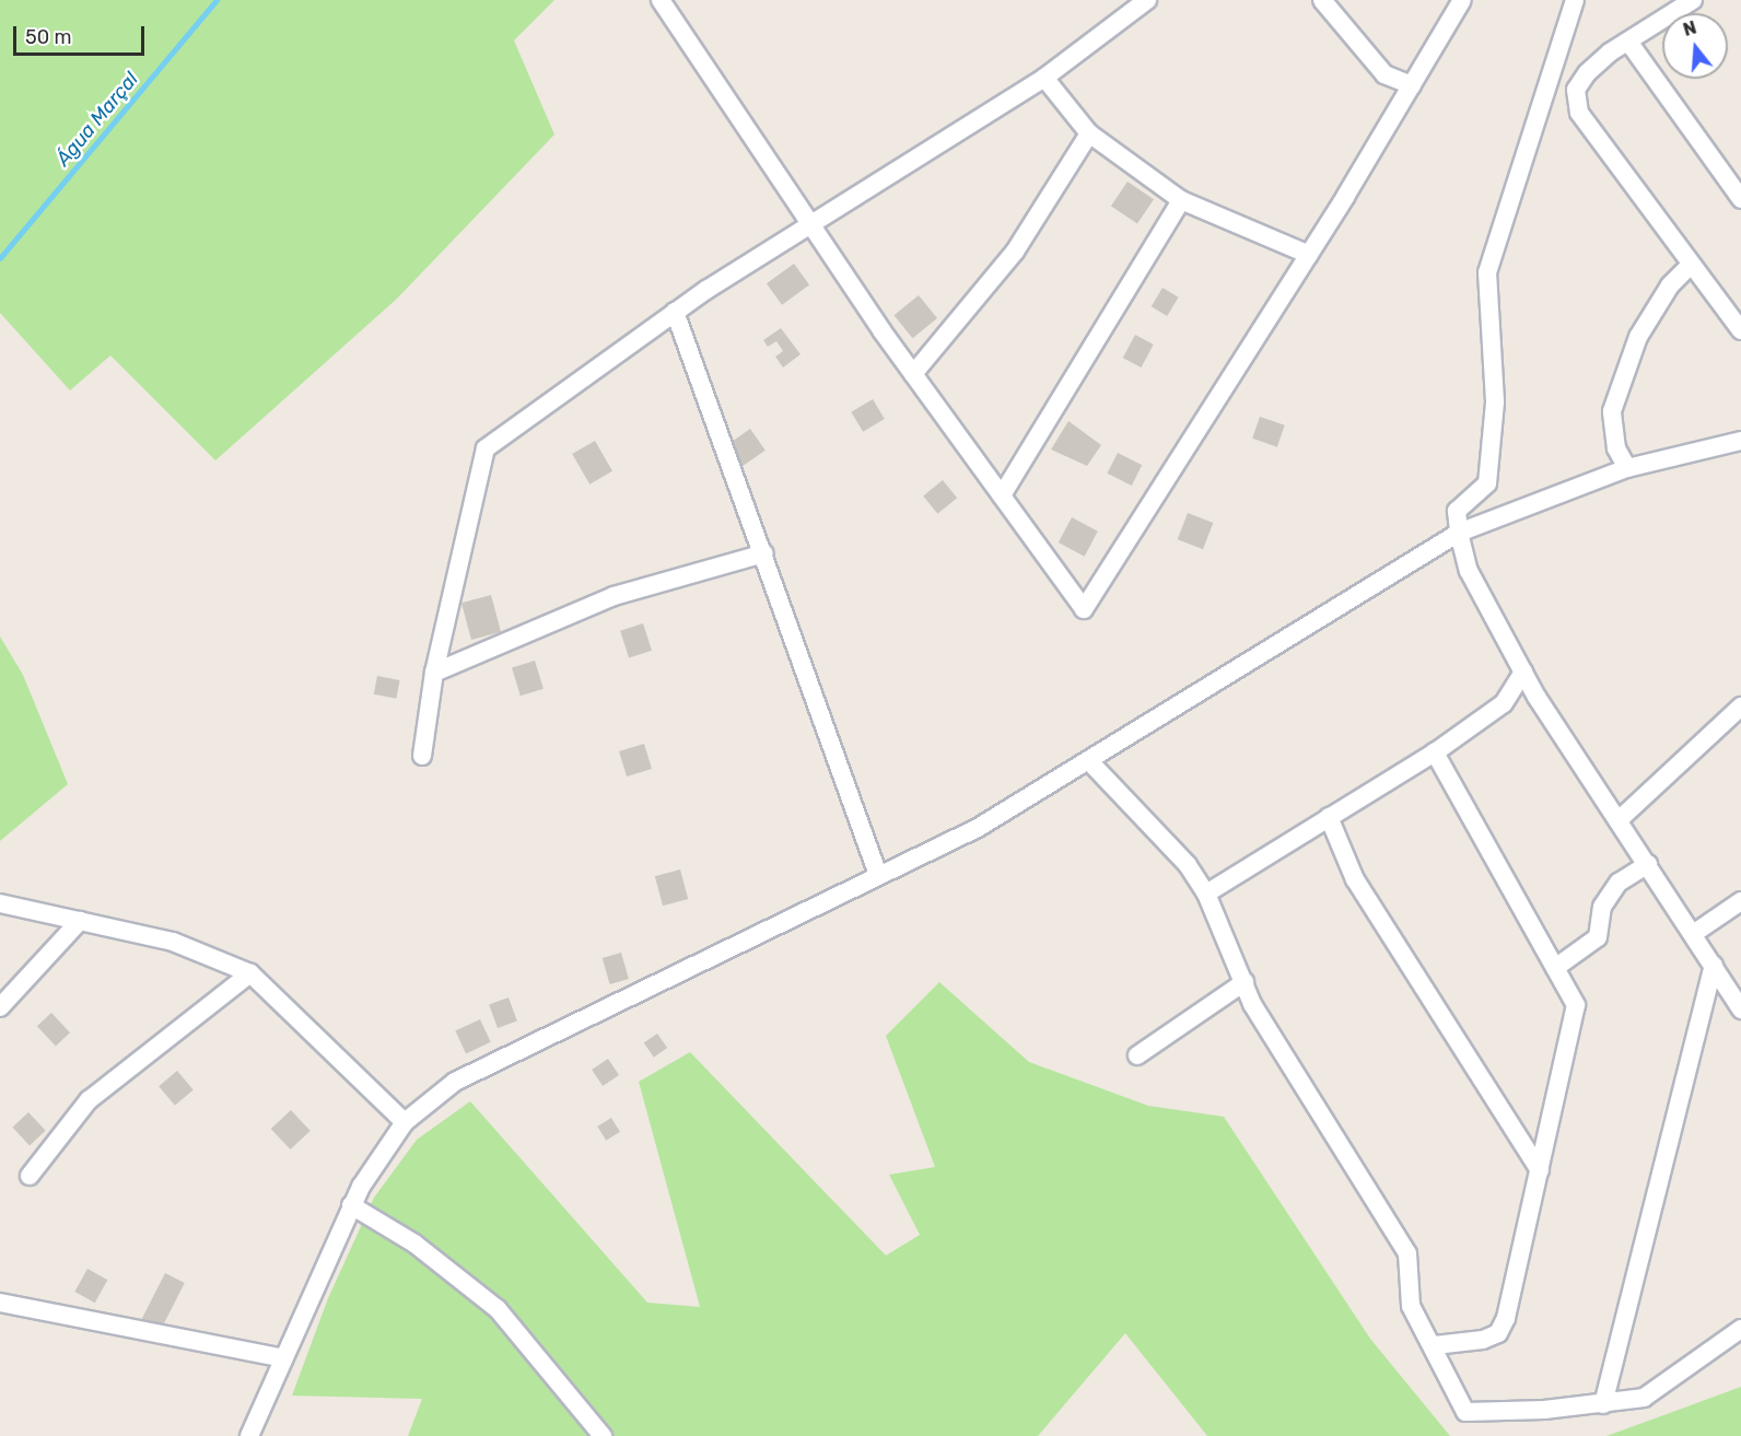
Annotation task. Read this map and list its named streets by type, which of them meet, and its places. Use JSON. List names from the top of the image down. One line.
{"water":["Água Marçal"],"scale_bar":"50 m","north":"top"}
